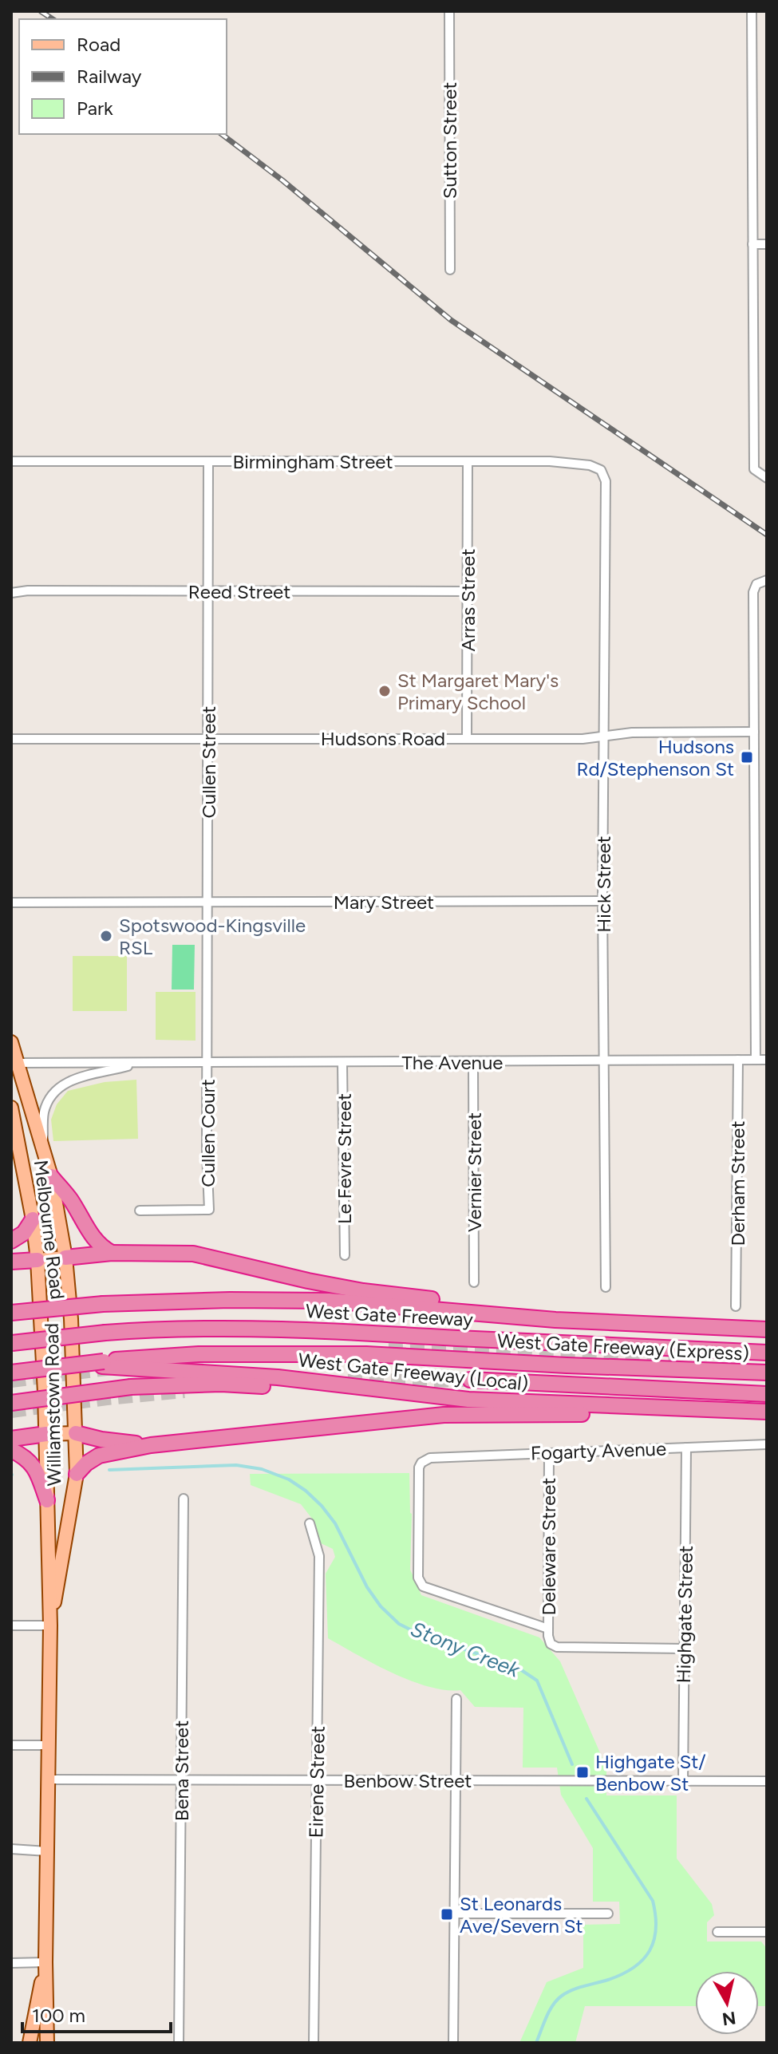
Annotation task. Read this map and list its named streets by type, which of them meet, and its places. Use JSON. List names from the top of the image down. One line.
{"streets":{"highway":["West Gate Freeway","West Gate Freeway (Express)","West Gate Freeway (Local)"],"main road":["Melbourne Road","Williamstown Road"],"street":["Sutton Street","Birmingham Street","Reed Street","Arras Street","Hudsons Road","Cullen Street","Hick Street","Mary Street","The Avenue","Cullen Court","Le Fevre Street","Vernier Street","Derham Street","Fogarty Avenue","Deleware Street","Highgate Street","Bena Street","Benbow Street","Eirene Street"]},"crossings":[["Birmingham Street","Arras Street"],["Birmingham Street","Cullen Street"],["Birmingham Street","Hick Street"],["Reed Street","Arras Street"],["Reed Street","Cullen Street"],["Arras Street","Hudsons Road"],["Hudsons Road","Cullen Street"],["Hudsons Road","Hick Street"],["Cullen Street","Mary Street"],["Cullen Street","The Avenue"],["Cullen Street","Cullen Court"],["Hick Street","Mary Street"],["Hick Street","The Avenue"],["The Avenue","Cullen Court"],["The Avenue","Le Fevre Street"],["The Avenue","Vernier Street"],["The Avenue","Derham Street"],["The Avenue","Melbourne Road"],["Melbourne Road","Williamstown Road"],["West Gate Freeway (Express)","West Gate Freeway (Local)"],["Williamstown Road","Benbow Street"],["Fogarty Avenue","Deleware Street"],["Fogarty Avenue","Highgate Street"],["Deleware Street","Highgate Street"],["Highgate Street","Benbow Street"],["Bena Street","Benbow Street"],["Benbow Street","Eirene Street"]],"water":["Stony Creek"],"places":{"other":["St Margaret Mary's Primary School","Spotswood-Kingsville RSL"],"transit":["Hudsons Rd/Stephenson St","Highgate St/ Benbow St","St Leonards Ave/Severn St"]},"legend":["Road","Railway","Park"],"scale_bar":"100 m","north":"bottom"}
